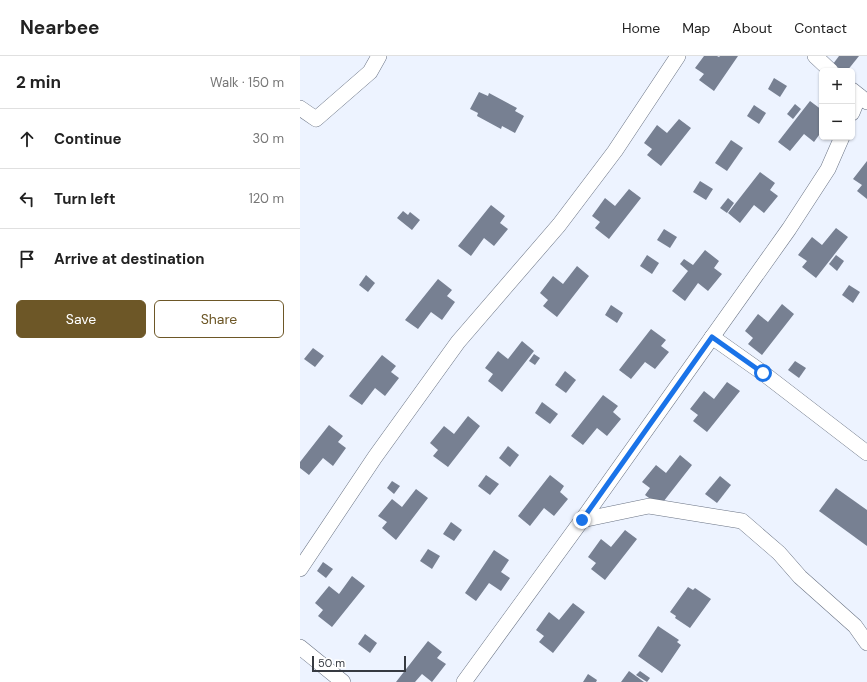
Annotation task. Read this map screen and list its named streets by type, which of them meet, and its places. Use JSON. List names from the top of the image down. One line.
{"scale_bar":"50 m","page":{"header":"Nearbee","nav":["Home","Map","About","Contact"],"heading":["2 min","Walk · 150 m"],"map_buttons":["+","−"],"list":[["Continue","30 m"],["Turn left","120 m"],"Arrive at destination"],"buttons":["Save","Share"],"scale":"50 m"}}
